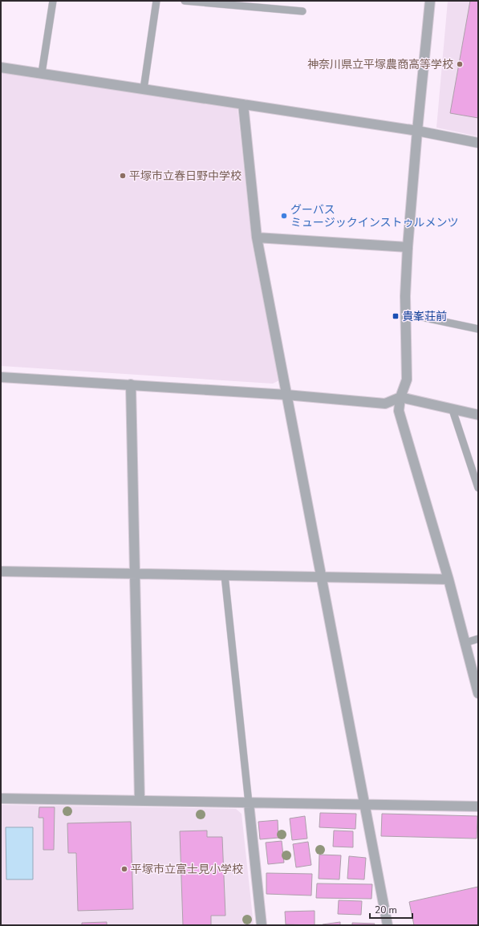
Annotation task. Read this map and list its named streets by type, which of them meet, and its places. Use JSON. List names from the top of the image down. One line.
{"places":{"other":["神奈川県立平塚農商高等学校","平塚市立春日野中学校","グーバス ミュージックインストゥルメンツ","平塚市立富士見小学校"],"transit":["貴峯荘前"]},"scale_bar":"20 m"}
